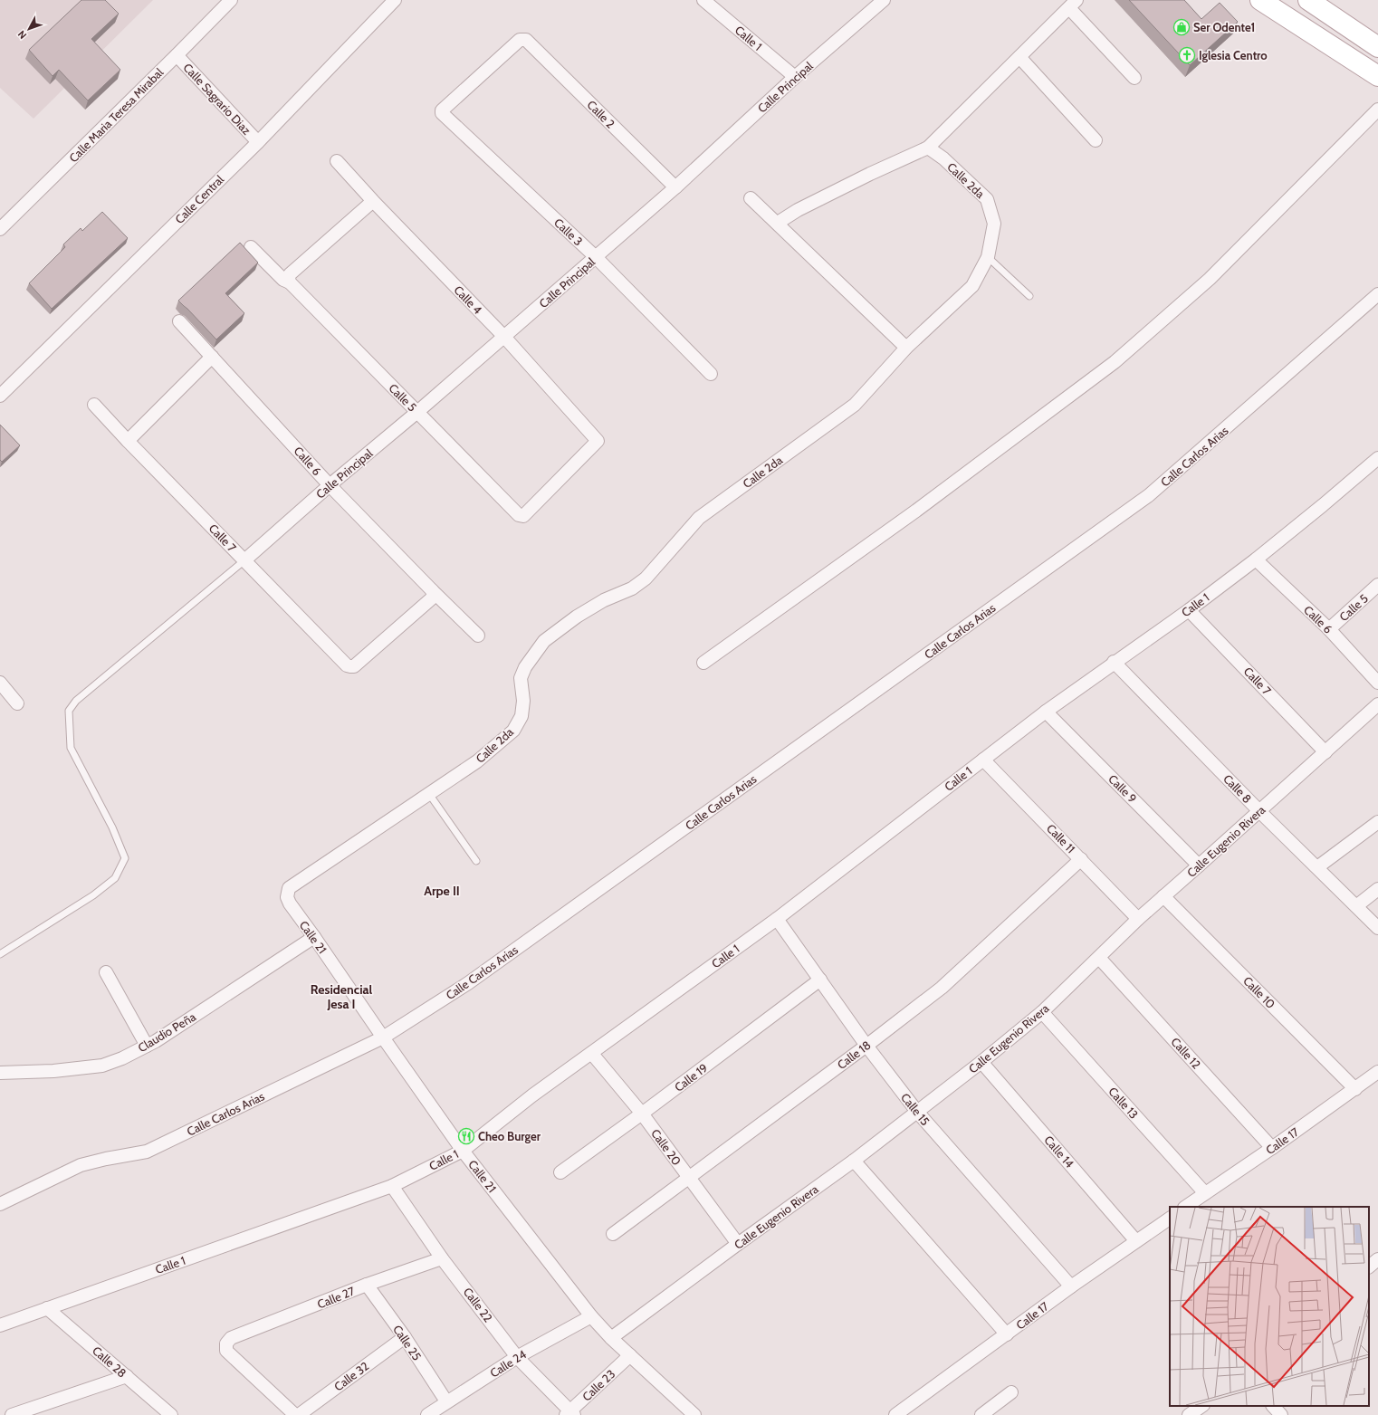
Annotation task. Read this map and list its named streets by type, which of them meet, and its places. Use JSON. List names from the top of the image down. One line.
{"streets":{"street":["Calle 1","Calle Principal","Calle Sagrario Diaz","Calle 2","Calle Maria Teresa Mirabal","Calle 2da","Calle Central","Calle 3","Calle 4","Calle 5","Calle Carlos Arias","Calle 6","Calle 7","Calle 9","Calle 8","Calle 11","Calle Eugenio Rivera","Calle 21","Calle 10","Claudio Peña","Calle 12","Calle 18","Calle 19","Calle 13","Calle 15","Calle 17","Calle 20","Calle 14","Calle 27","Calle 22","Calle 25","Calle 28","Calle 24","Calle 32","Calle 23"]},"crossings":[["Calle 1","Calle Principal"],["Calle 1","Calle 6"],["Calle 1","Calle 7"],["Calle 1","Calle 9"],["Calle 1","Calle 8"],["Calle 1","Calle 11"],["Calle 1","Calle 21"],["Calle 1","Calle 15"],["Calle 1","Calle 20"],["Calle 1","Calle 22"],["Calle 1","Calle 28"],["Calle Principal","Calle 2"],["Calle Principal","Calle 3"],["Calle Principal","Calle 4"],["Calle Principal","Calle 5"],["Calle Principal","Calle 6"],["Calle Principal","Calle 7"],["Calle Sagrario Diaz","Calle Maria Teresa Mirabal"],["Calle Sagrario Diaz","Calle Central"],["Calle 2","Calle 3"],["Calle 2da","Calle 21"],["Calle 4","Calle 5"],["Calle 5","Calle 6"],["Calle Carlos Arias","Calle 21"],["Calle 6","Calle 7"],["Calle 7","Calle Eugenio Rivera"],["Calle 9","Calle Eugenio Rivera"],["Calle 8","Calle Eugenio Rivera"],["Calle 11","Calle Eugenio Rivera"],["Calle 11","Calle 18"],["Calle Eugenio Rivera","Calle 21"],["Calle Eugenio Rivera","Calle 10"],["Calle Eugenio Rivera","Calle 12"],["Calle Eugenio Rivera","Calle 13"],["Calle Eugenio Rivera","Calle 15"],["Calle Eugenio Rivera","Calle 20"],["Calle Eugenio Rivera","Calle 14"],["Calle 21","Claudio Peña"],["Calle 21","Calle 24"],["Calle 21","Calle 23"],["Calle 10","Calle 17"],["Calle 12","Calle 17"],["Calle 18","Calle 15"],["Calle 18","Calle 20"],["Calle 19","Calle 15"],["Calle 19","Calle 20"],["Calle 13","Calle 17"],["Calle 15","Calle 17"],["Calle 17","Calle 14"],["Calle 27","Calle 22"],["Calle 27","Calle 25"],["Calle 22","Calle 24"],["Calle 22","Calle 23"],["Calle 25","Calle 24"],["Calle 25","Calle 32"]],"districts":["Arpe II","Residencial Jesa I"],"places":{"shop":["Ser Odente1"],"church":["Iglesia Centro"],"restaurant":["Cheo Burger"]},"north":"bottom left"}
